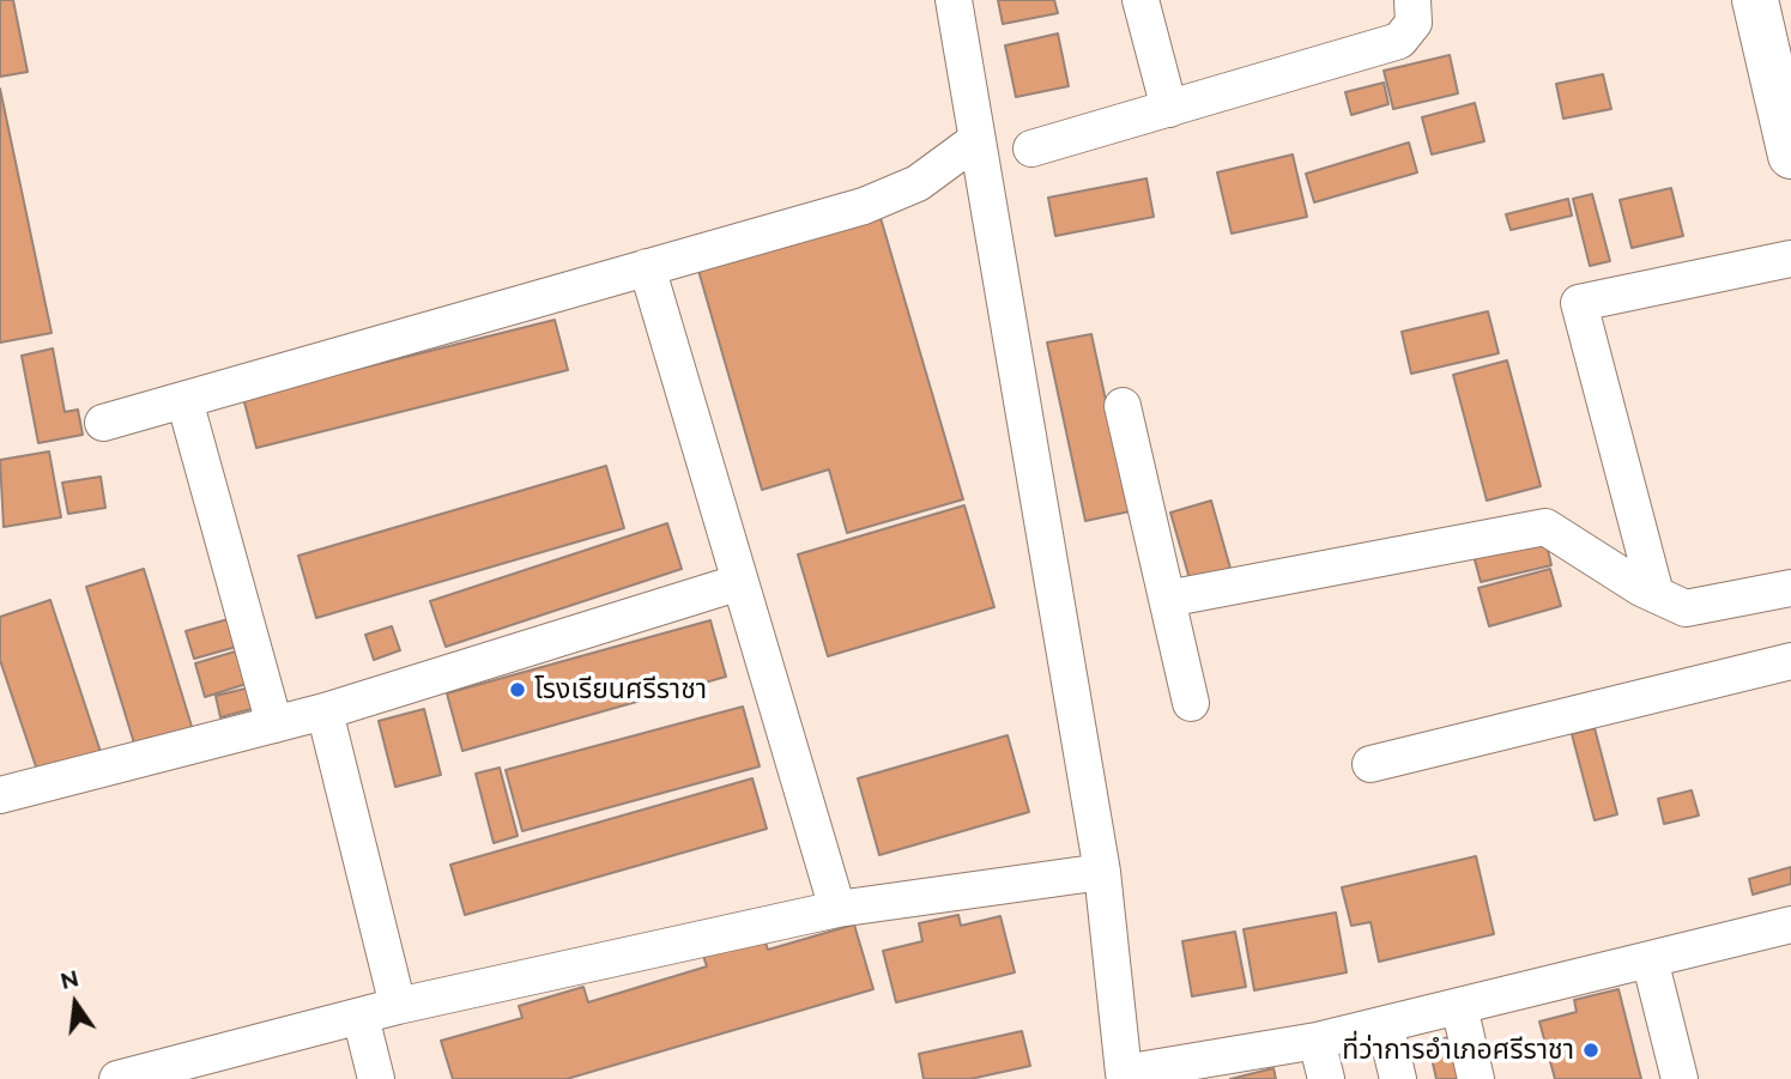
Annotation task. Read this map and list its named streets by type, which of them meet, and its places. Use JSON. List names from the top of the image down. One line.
{"places":["โรงเรียนศรีราชา","ที่ว่าการอำเภอศรีราชา"],"north":"top"}
